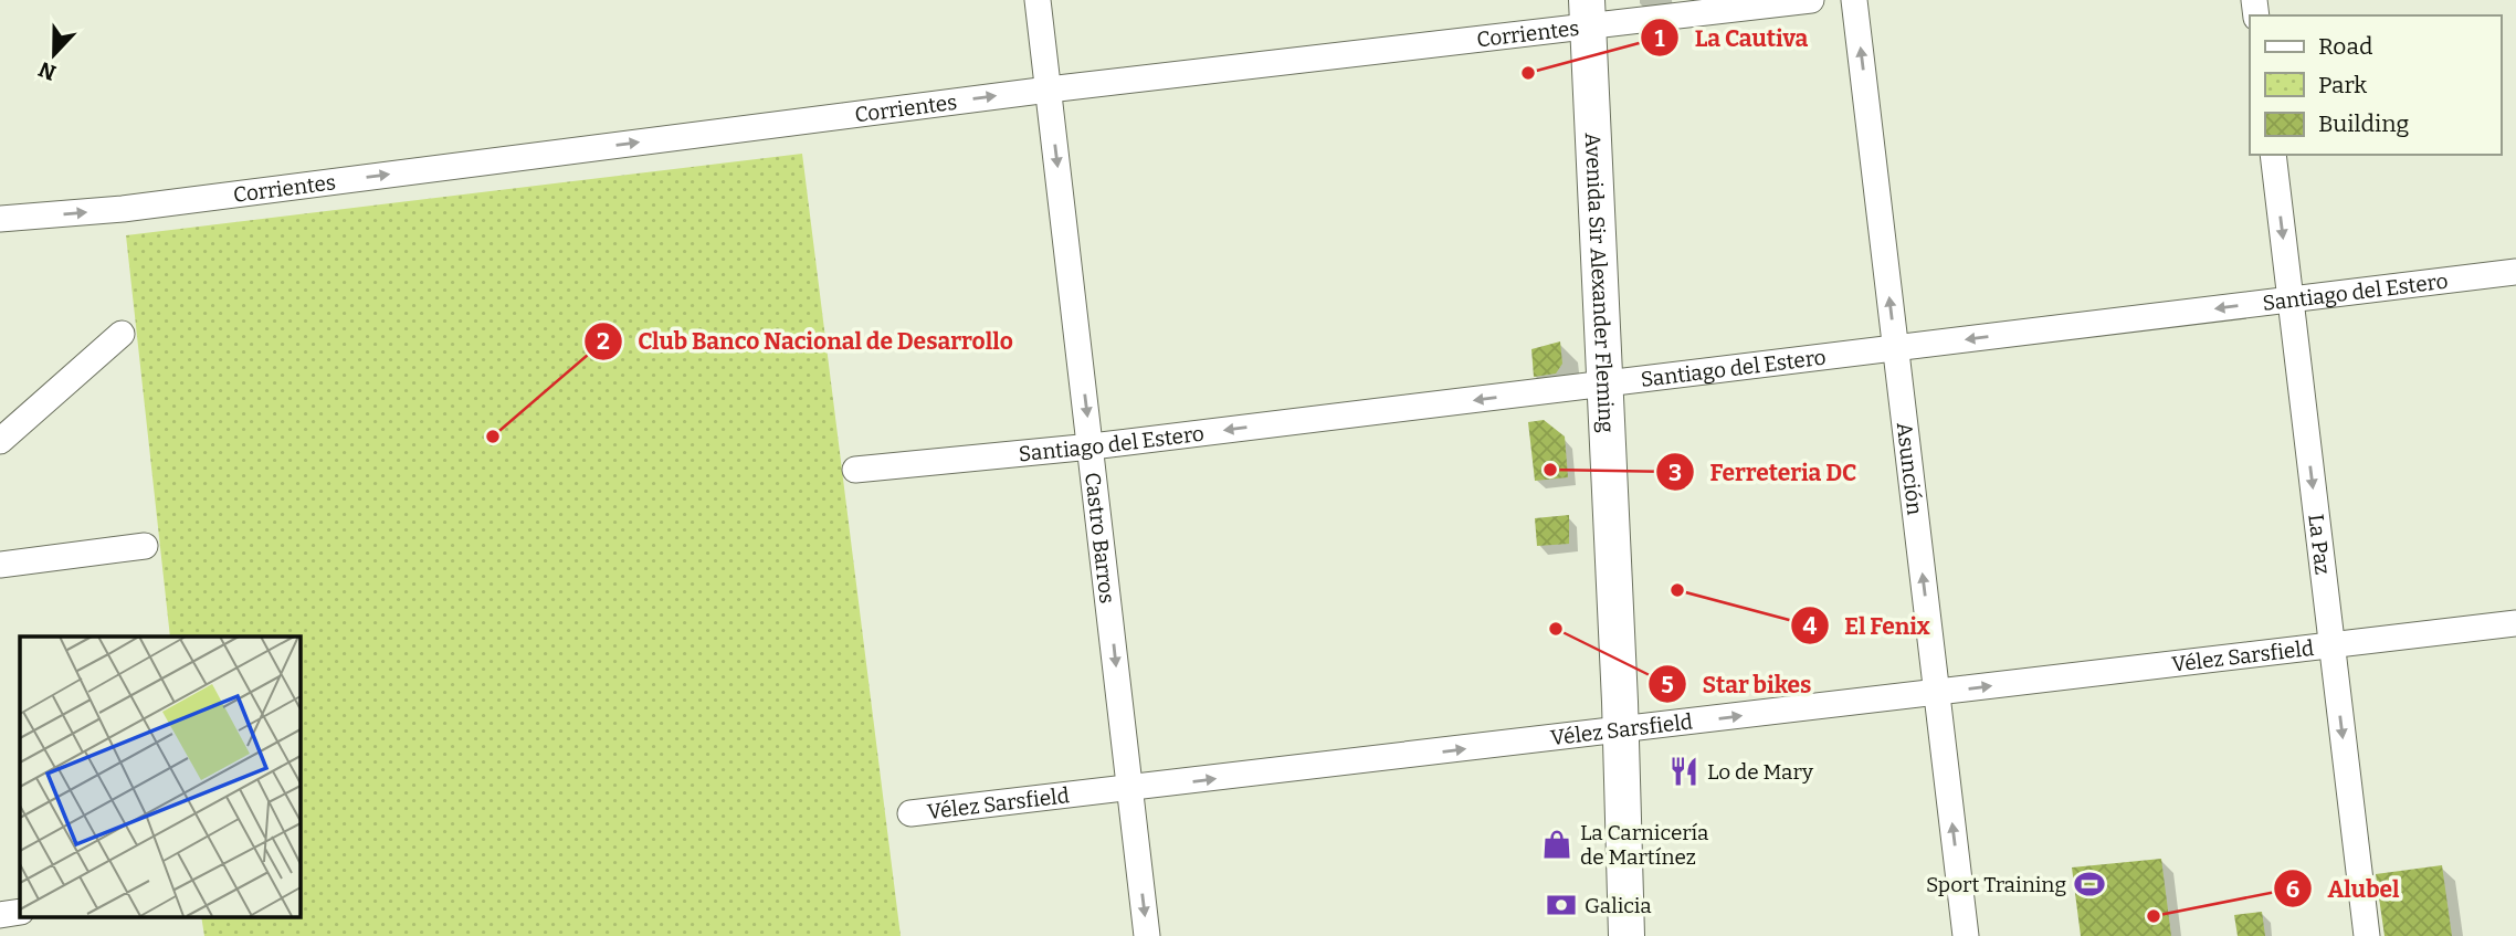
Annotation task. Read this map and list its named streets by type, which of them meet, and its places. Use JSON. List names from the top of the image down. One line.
{"streets":{"main road":["Avenida Sir Alexander Fleming"],"street":["Corrientes","Santiago del Estero","Asunción","Castro Barros","La Paz","Vélez Sarsfield"]},"crossings":[["Corrientes","Avenida Sir Alexander Fleming"],["Corrientes","Castro Barros"],["Avenida Sir Alexander Fleming","Santiago del Estero"],["Avenida Sir Alexander Fleming","Vélez Sarsfield"],["Santiago del Estero","Asunción"],["Santiago del Estero","Castro Barros"],["Santiago del Estero","La Paz"],["Asunción","Vélez Sarsfield"],["Castro Barros","Vélez Sarsfield"],["La Paz","Vélez Sarsfield"]],"one_way":["Corrientes","Santiago del Estero","Asunción","Castro Barros","La Paz","Vélez Sarsfield"],"places":{"other":["La Cautiva","Club Banco Nacional de Desarrollo","Ferreteria DC","El Fenix","Star bikes","Alubel"],"restaurant":["Lo de Mary"],"shop":["La Carnicería de Martínez"],"sports":["Sport Training"],"bank":["Galicia"]},"legend":["Road","Park","Building"],"north":"bottom"}
